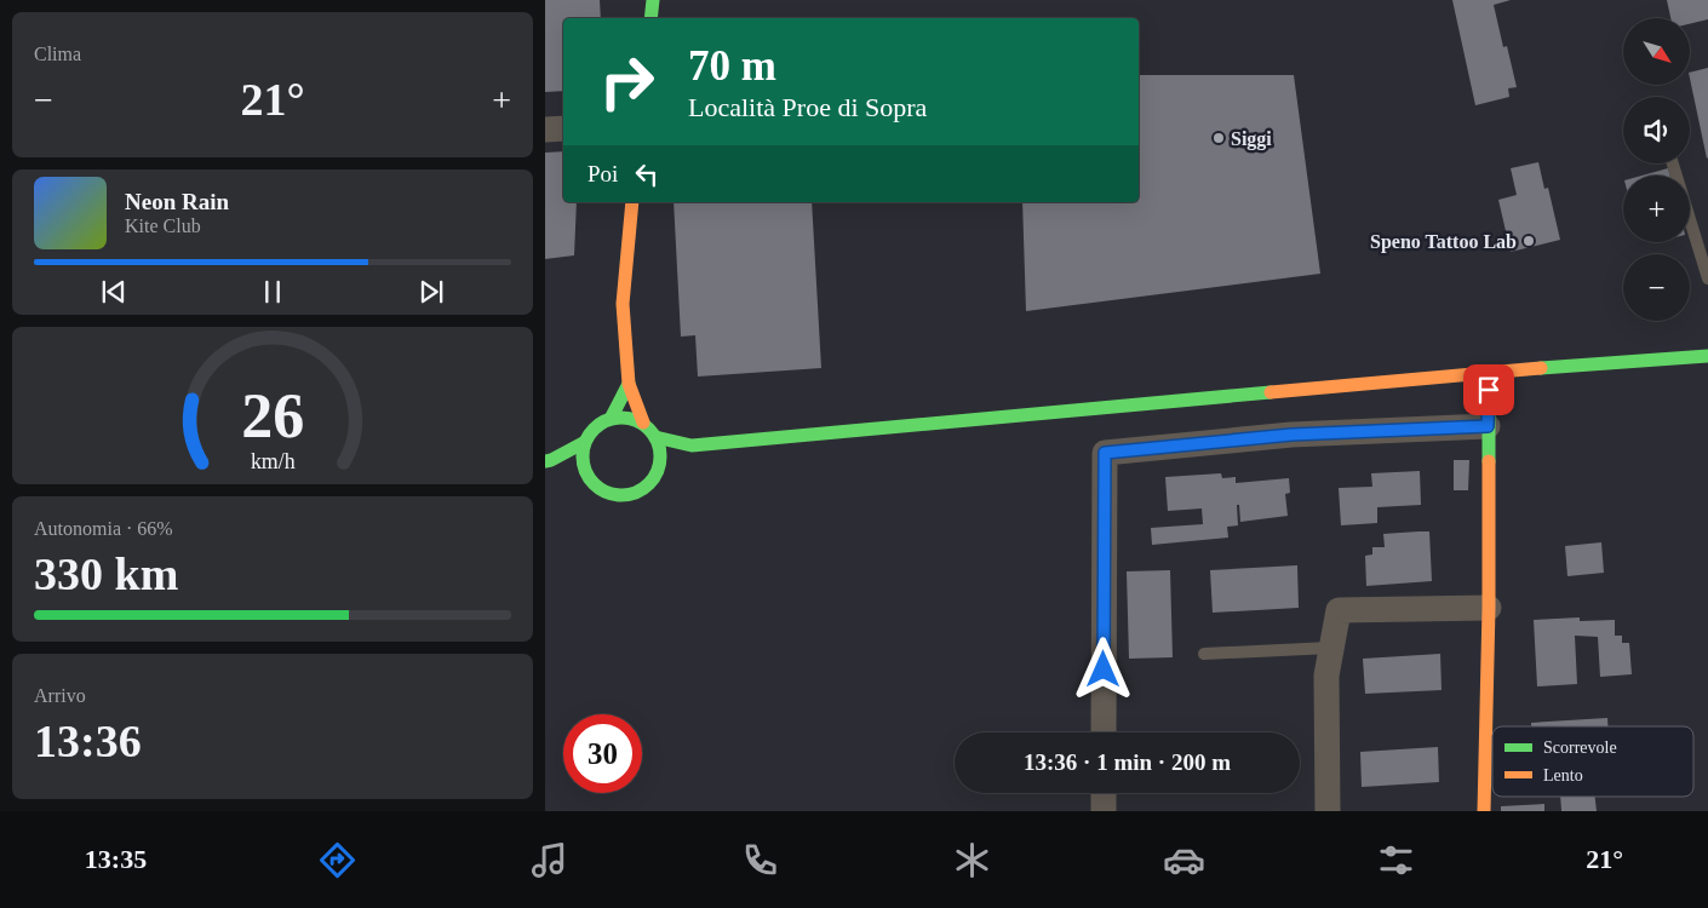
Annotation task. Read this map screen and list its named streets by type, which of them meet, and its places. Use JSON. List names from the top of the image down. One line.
{"places":["Siggi","Speno Tattoo Lab"],"legend":["Scorrevole","Lento"],"north":"bottom right","page":{"tile":["Clima",["Autonomia · 66%","330 km"],["Arrivo","13:36"]],"map_buttons":["+","−"],"turn":["70 m","Località Proe di Sopra"],"heat":["−","21°","+"],"then":"Poi","song":["Neon Rain","Kite Club"],"limit":"30","trip":"13:36 · 1 min · 200 m","tabs":["13:35","21°"],"gauge":["26","km/h"]}}
